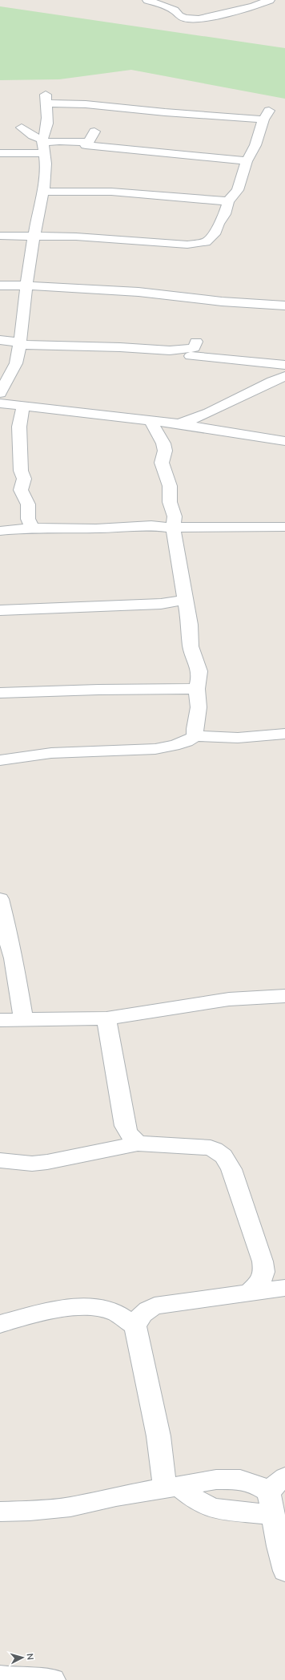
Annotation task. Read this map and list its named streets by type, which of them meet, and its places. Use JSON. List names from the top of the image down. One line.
{"north":"right"}
